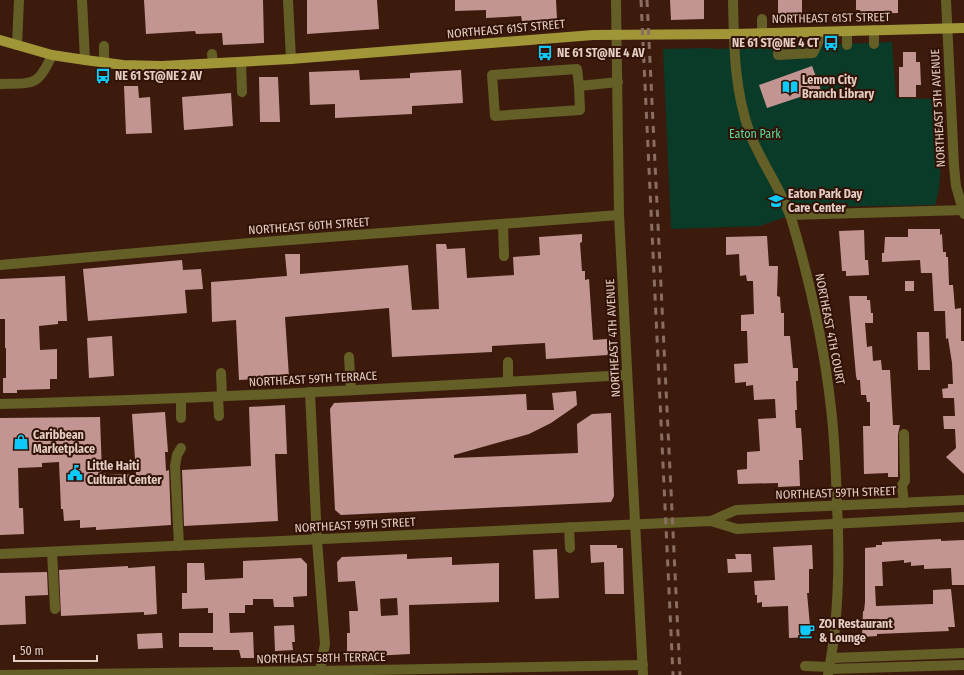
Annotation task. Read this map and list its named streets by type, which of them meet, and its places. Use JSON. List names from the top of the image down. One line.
{"streets":{"main road":["NORTHEAST 61ST STREET"],"street":["NORTHEAST 5TH AVENUE","NORTHEAST 60TH STREET","NORTHEAST 4TH COURT","NORTHEAST 4TH AVENUE","NORTHEAST 59TH TERRACE","NORTHEAST 59TH STREET","NORTHEAST 58TH TERRACE"]},"crossings":[["NORTHEAST 61ST STREET","NORTHEAST 5TH AVENUE"],["NORTHEAST 61ST STREET","NORTHEAST 4TH COURT"],["NORTHEAST 61ST STREET","NORTHEAST 4TH AVENUE"],["NORTHEAST 60TH STREET","NORTHEAST 4TH AVENUE"],["NORTHEAST 4TH COURT","NORTHEAST 59TH STREET"],["NORTHEAST 4TH AVENUE","NORTHEAST 59TH TERRACE"],["NORTHEAST 4TH AVENUE","NORTHEAST 59TH STREET"],["NORTHEAST 4TH AVENUE","NORTHEAST 58TH TERRACE"]],"parks":["Eaton Park"],"places":{"bus stop":["NE 61 ST@NE 4 CT","NE 61 ST@NE 4 AV","NE 61 ST@NE 2 AV"],"library":["Lemon City Branch Library"],"school or university":["Eaton Park Day Care Center"],"shop":["Caribbean Marketplace"],"public building":["Little Haiti Cultural Center"],"cafe":["ZOI Restaurant & Lounge"]},"scale_bar":"50 m"}
